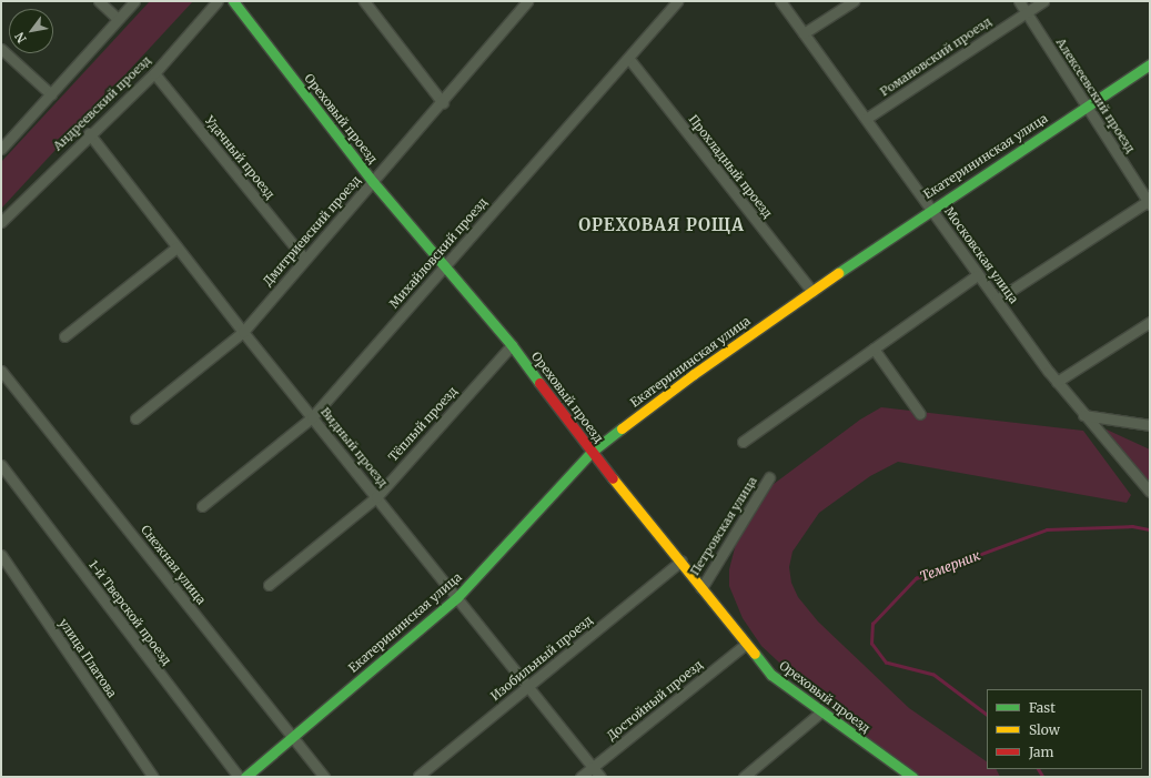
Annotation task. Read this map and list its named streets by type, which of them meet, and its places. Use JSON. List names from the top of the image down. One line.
{"streets":{"street":["Романовский проезд","Алексеевский проезд","Андреевский проезд","Ореховый проезд","Екатерининская улица","Удачный проезд","Прохладный проезд","Дмитриевский проезд","Михайловский проезд","Московская улица","Тёплый проезд","Видный проезд","Петровская улица","Снежная улица","1-й Тверской проезд","улица Платова","Изобильный проезд","Достойный проезд"]},"crossings":[["Романовский проезд","Алексеевский проезд"],["Романовский проезд","Московская улица"],["Алексеевский проезд","Екатерининская улица"],["Андреевский проезд","Удачный проезд"],["Андреевский проезд","Видный проезд"],["Ореховый проезд","Екатерининская улица"],["Ореховый проезд","Дмитриевский проезд"],["Ореховый проезд","Михайловский проезд"],["Ореховый проезд","Тёплый проезд"],["Ореховый проезд","Петровская улица"],["Ореховый проезд","Изобильный проезд"],["Ореховый проезд","Достойный проезд"],["Екатерининская улица","Прохладный проезд"],["Екатерининская улица","Московская улица"],["Екатерининская улица","Видный проезд"],["Екатерининская улица","Снежная улица"],["Удачный проезд","Дмитриевский проезд"],["Прохладный проезд","Михайловский проезд"],["Дмитриевский проезд","Видный проезд"],["Михайловский проезд","Видный проезд"],["Тёплый проезд","Видный проезд"],["Видный проезд","Изобильный проезд"],["Видный проезд","Достойный проезд"]],"districts":["ОРЕХОВАЯ РОЩА"],"water":["Темерник"],"legend":["Fast","Slow","Jam"],"north":"bottom left"}
